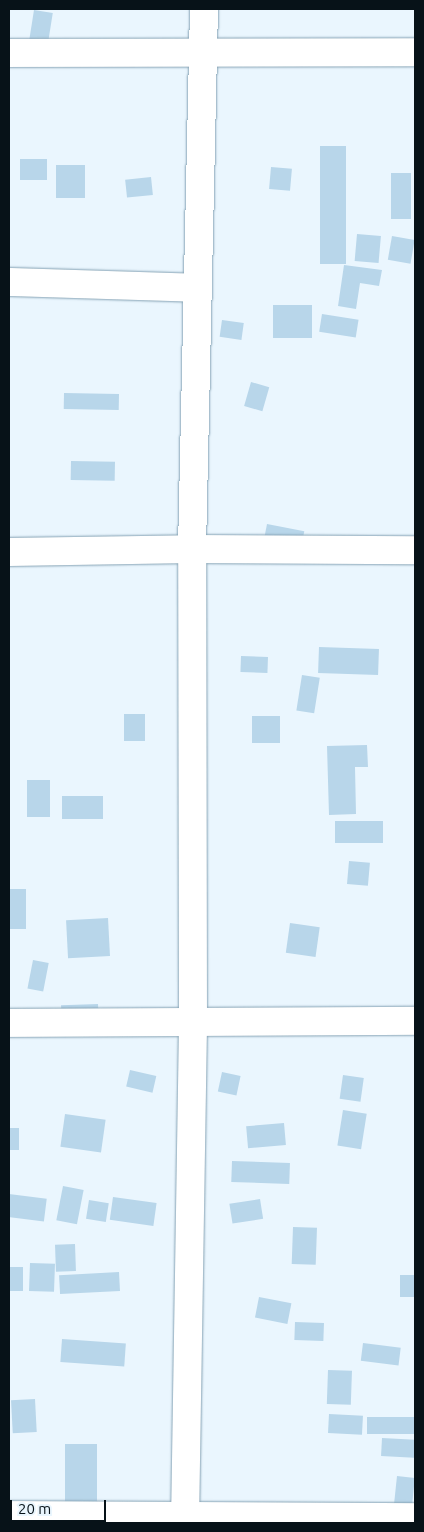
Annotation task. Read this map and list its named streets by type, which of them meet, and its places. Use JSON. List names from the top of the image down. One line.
{"scale_bar":"20 m"}
